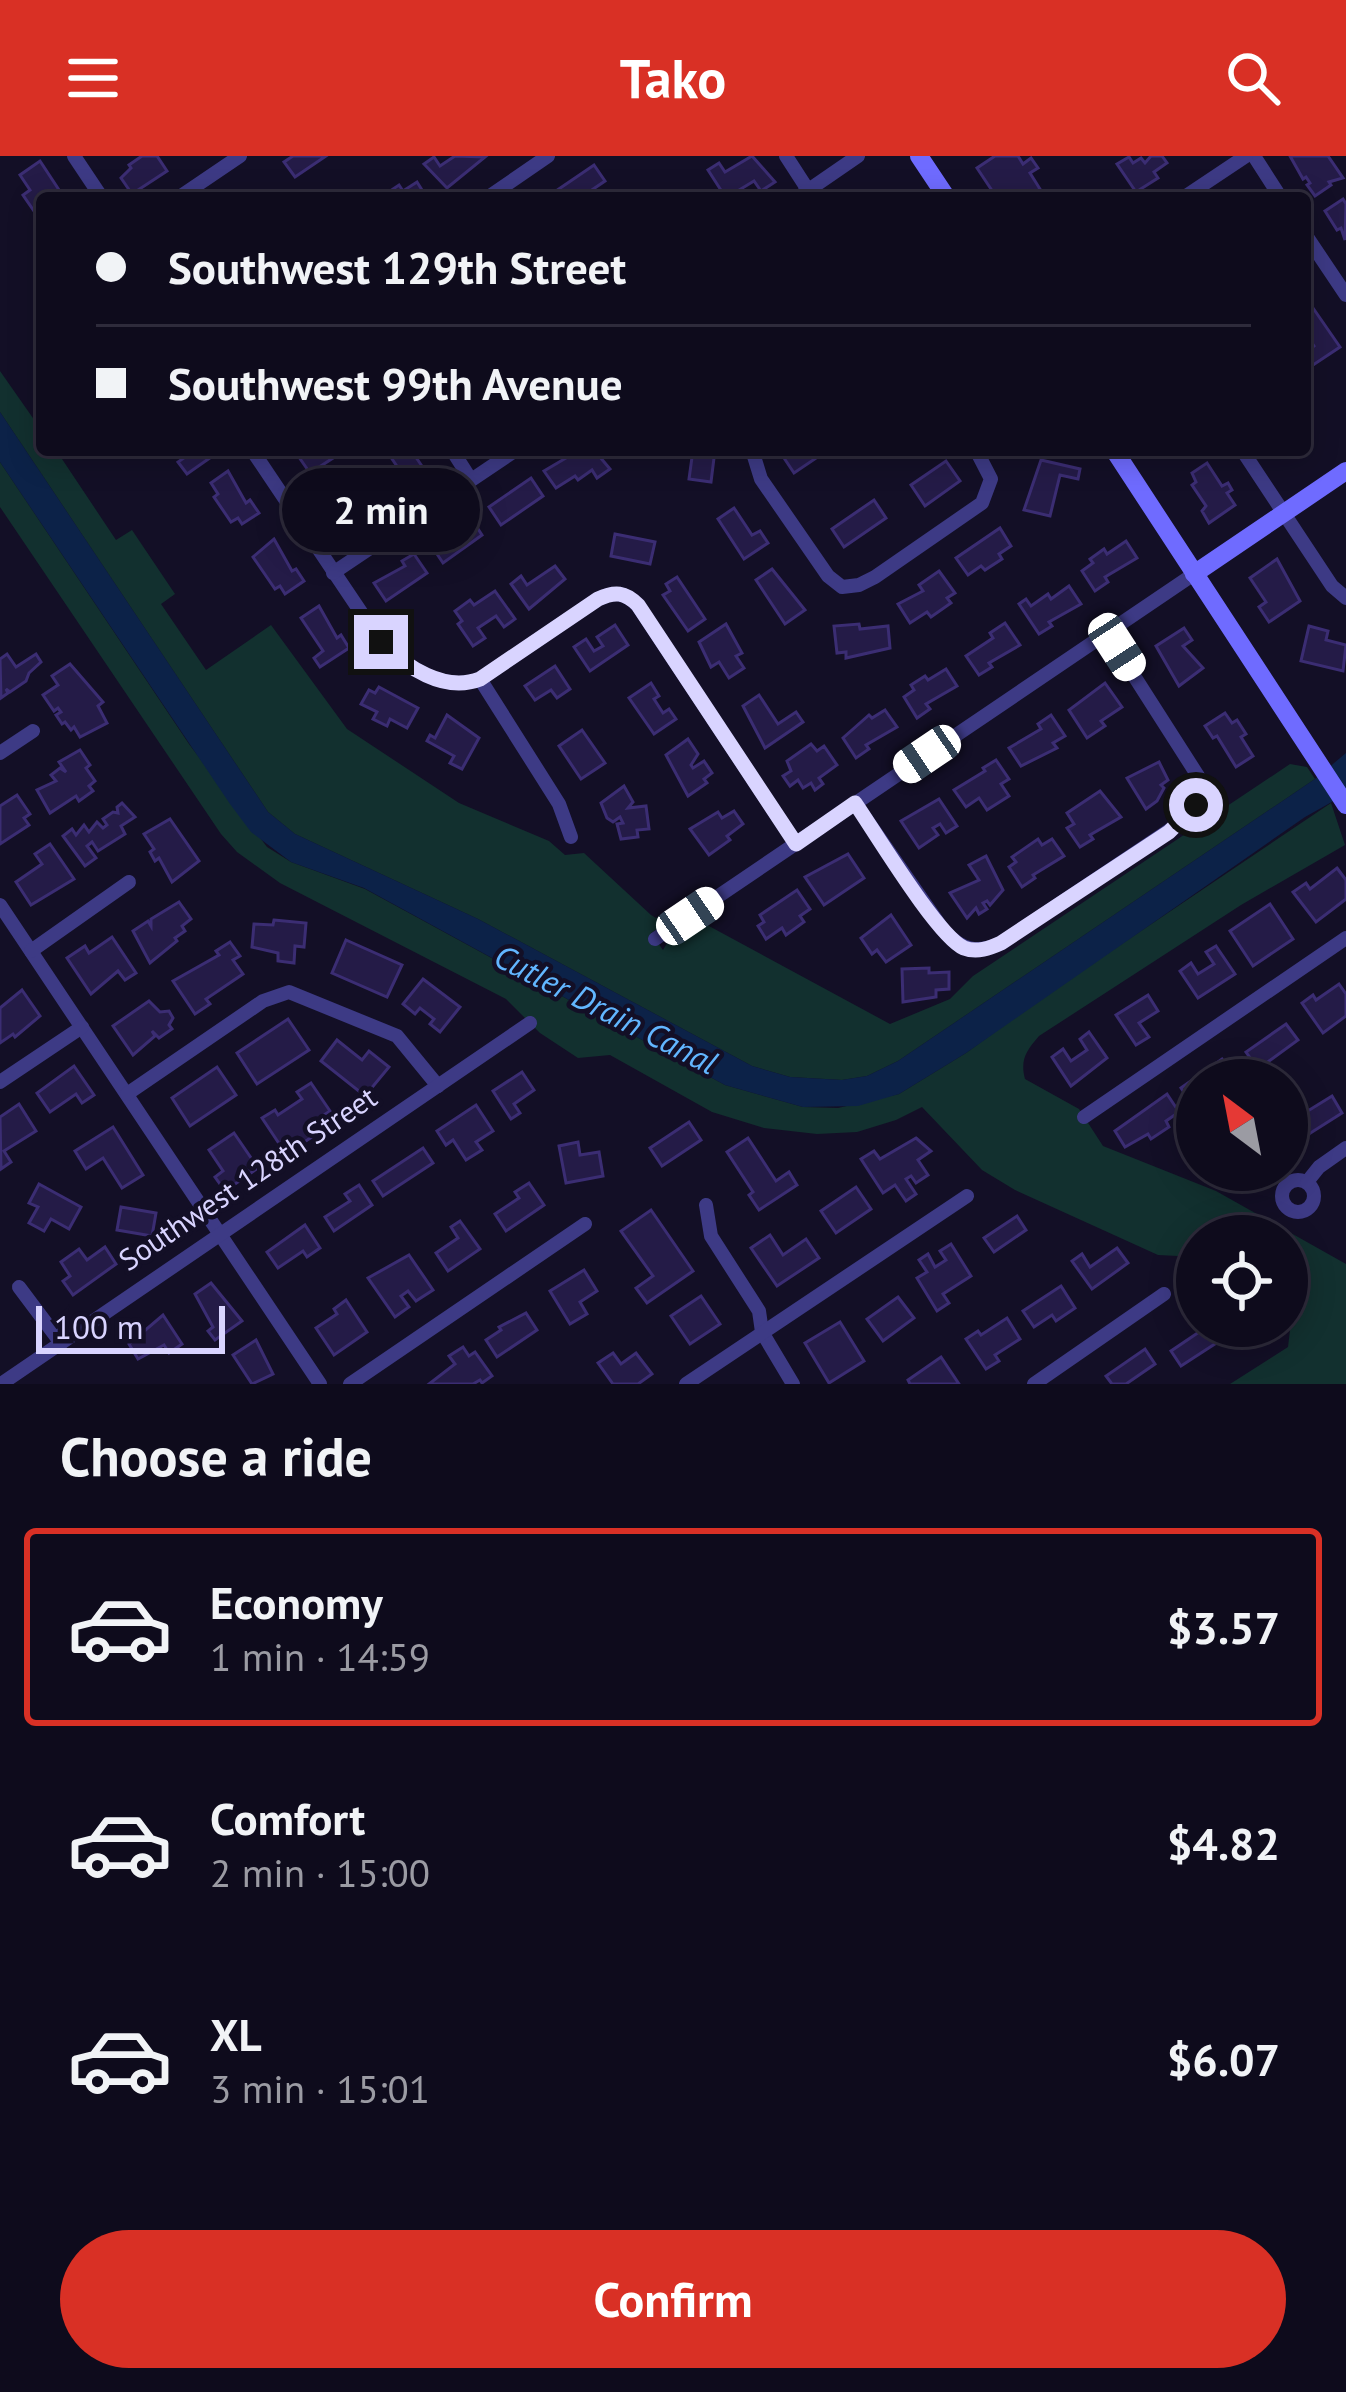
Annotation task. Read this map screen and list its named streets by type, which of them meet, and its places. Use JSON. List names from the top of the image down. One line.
{"streets":{"street":["Southwest 128th Street"]},"water":["Cutler Drain Canal"],"scale_bar":"100 m","north":"top left","page":{"header":"Tako","banner":["Southwest 129th Street","Southwest 99th Avenue"],"bubble":"2 min","scale":"100 m","heading":"Choose a ride","list":[{"name":"Economy","note":"1 min · 14:59","value":"$3.57"},{"name":"Comfort","note":"2 min · 15:00","value":"$4.82"},{"name":"XL","note":"3 min · 15:01","value":"$6.07"}],"buttons":"Confirm"}}
